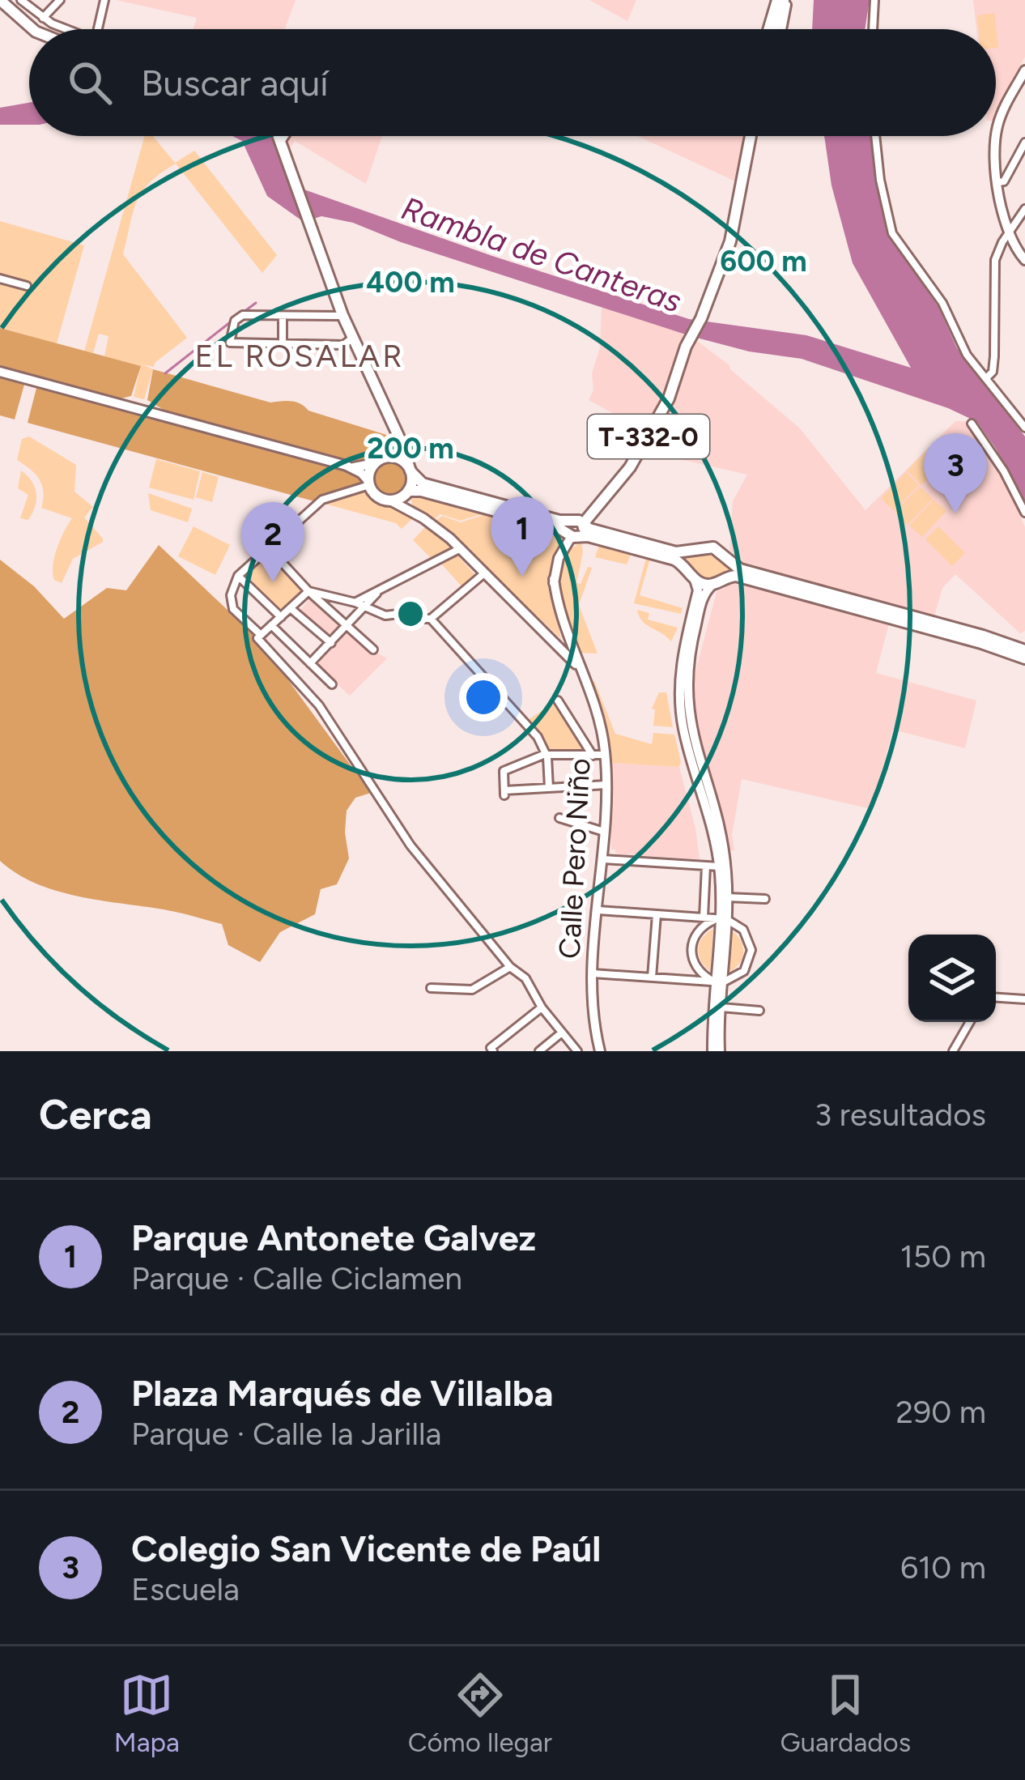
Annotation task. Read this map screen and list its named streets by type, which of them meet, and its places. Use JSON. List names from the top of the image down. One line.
{"streets":{"main road":["T-332-0","Calle Pero Niño"]},"districts":["EL ROSALAR"],"water":["Rambla de Canteras"],"page":{"search":"Buscar aquí","pins":["3","1","2"],"heading":["Cerca","3 resultados"],"list":[{"mark":"1","name":"Parque Antonete Galvez","note":"Parque · Calle Ciclamen","value":"150 m"},{"mark":"2","name":"Plaza Marqués de Villalba","note":"Parque · Calle la Jarilla","value":"290 m"},{"mark":"3","name":"Colegio San Vicente de Paúl","note":"Escuela","value":"610 m"}],"nav":["Mapa","Cómo llegar","Guardados"]},"rings":["600 m","400 m","200 m"]}
